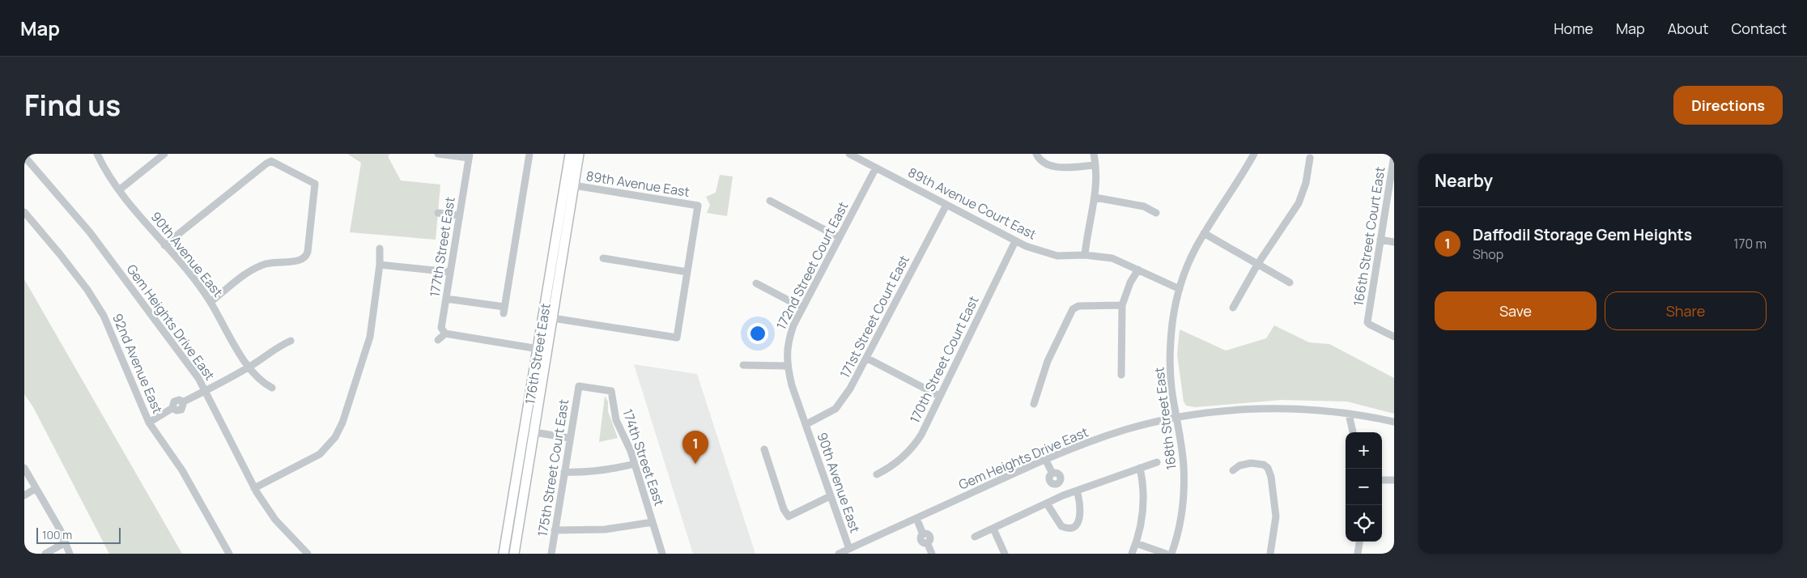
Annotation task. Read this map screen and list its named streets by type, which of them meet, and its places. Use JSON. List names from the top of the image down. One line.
{"streets":{"main road":["176th Street East"],"street":["89th Avenue East","89th Avenue Court East","166th Street Court East","177th Street East","90th Avenue East","172nd Street Court East","171st Street Court East","Gem Heights Drive East","170th Street Court East","92nd Avenue East","168th Street East","174th Street East","175th Street Court East"]},"crossings":[["89th Avenue East","176th Street East"],["89th Avenue Court East","172nd Street Court East"],["89th Avenue Court East","171st Street Court East"],["89th Avenue Court East","170th Street Court East"],["89th Avenue Court East","168th Street East"],["90th Avenue East","172nd Street Court East"],["90th Avenue East","171st Street Court East"],["90th Avenue East","Gem Heights Drive East"],["172nd Street Court East","171st Street Court East"],["Gem Heights Drive East","168th Street East"],["174th Street East","175th Street Court East"]],"scale_bar":"100 m","page":{"header":"Map","nav":["Home","Map","About","Contact"],"title":"Find us","buttons":["Directions",["Save","Share"]],"heading":"Nearby","list":[{"mark":"1","name":"Daffodil Storage Gem Heights","note":"Shop","value":"170 m"}],"pins":"1","map_buttons":["+","−"],"scale":"100 m"}}
